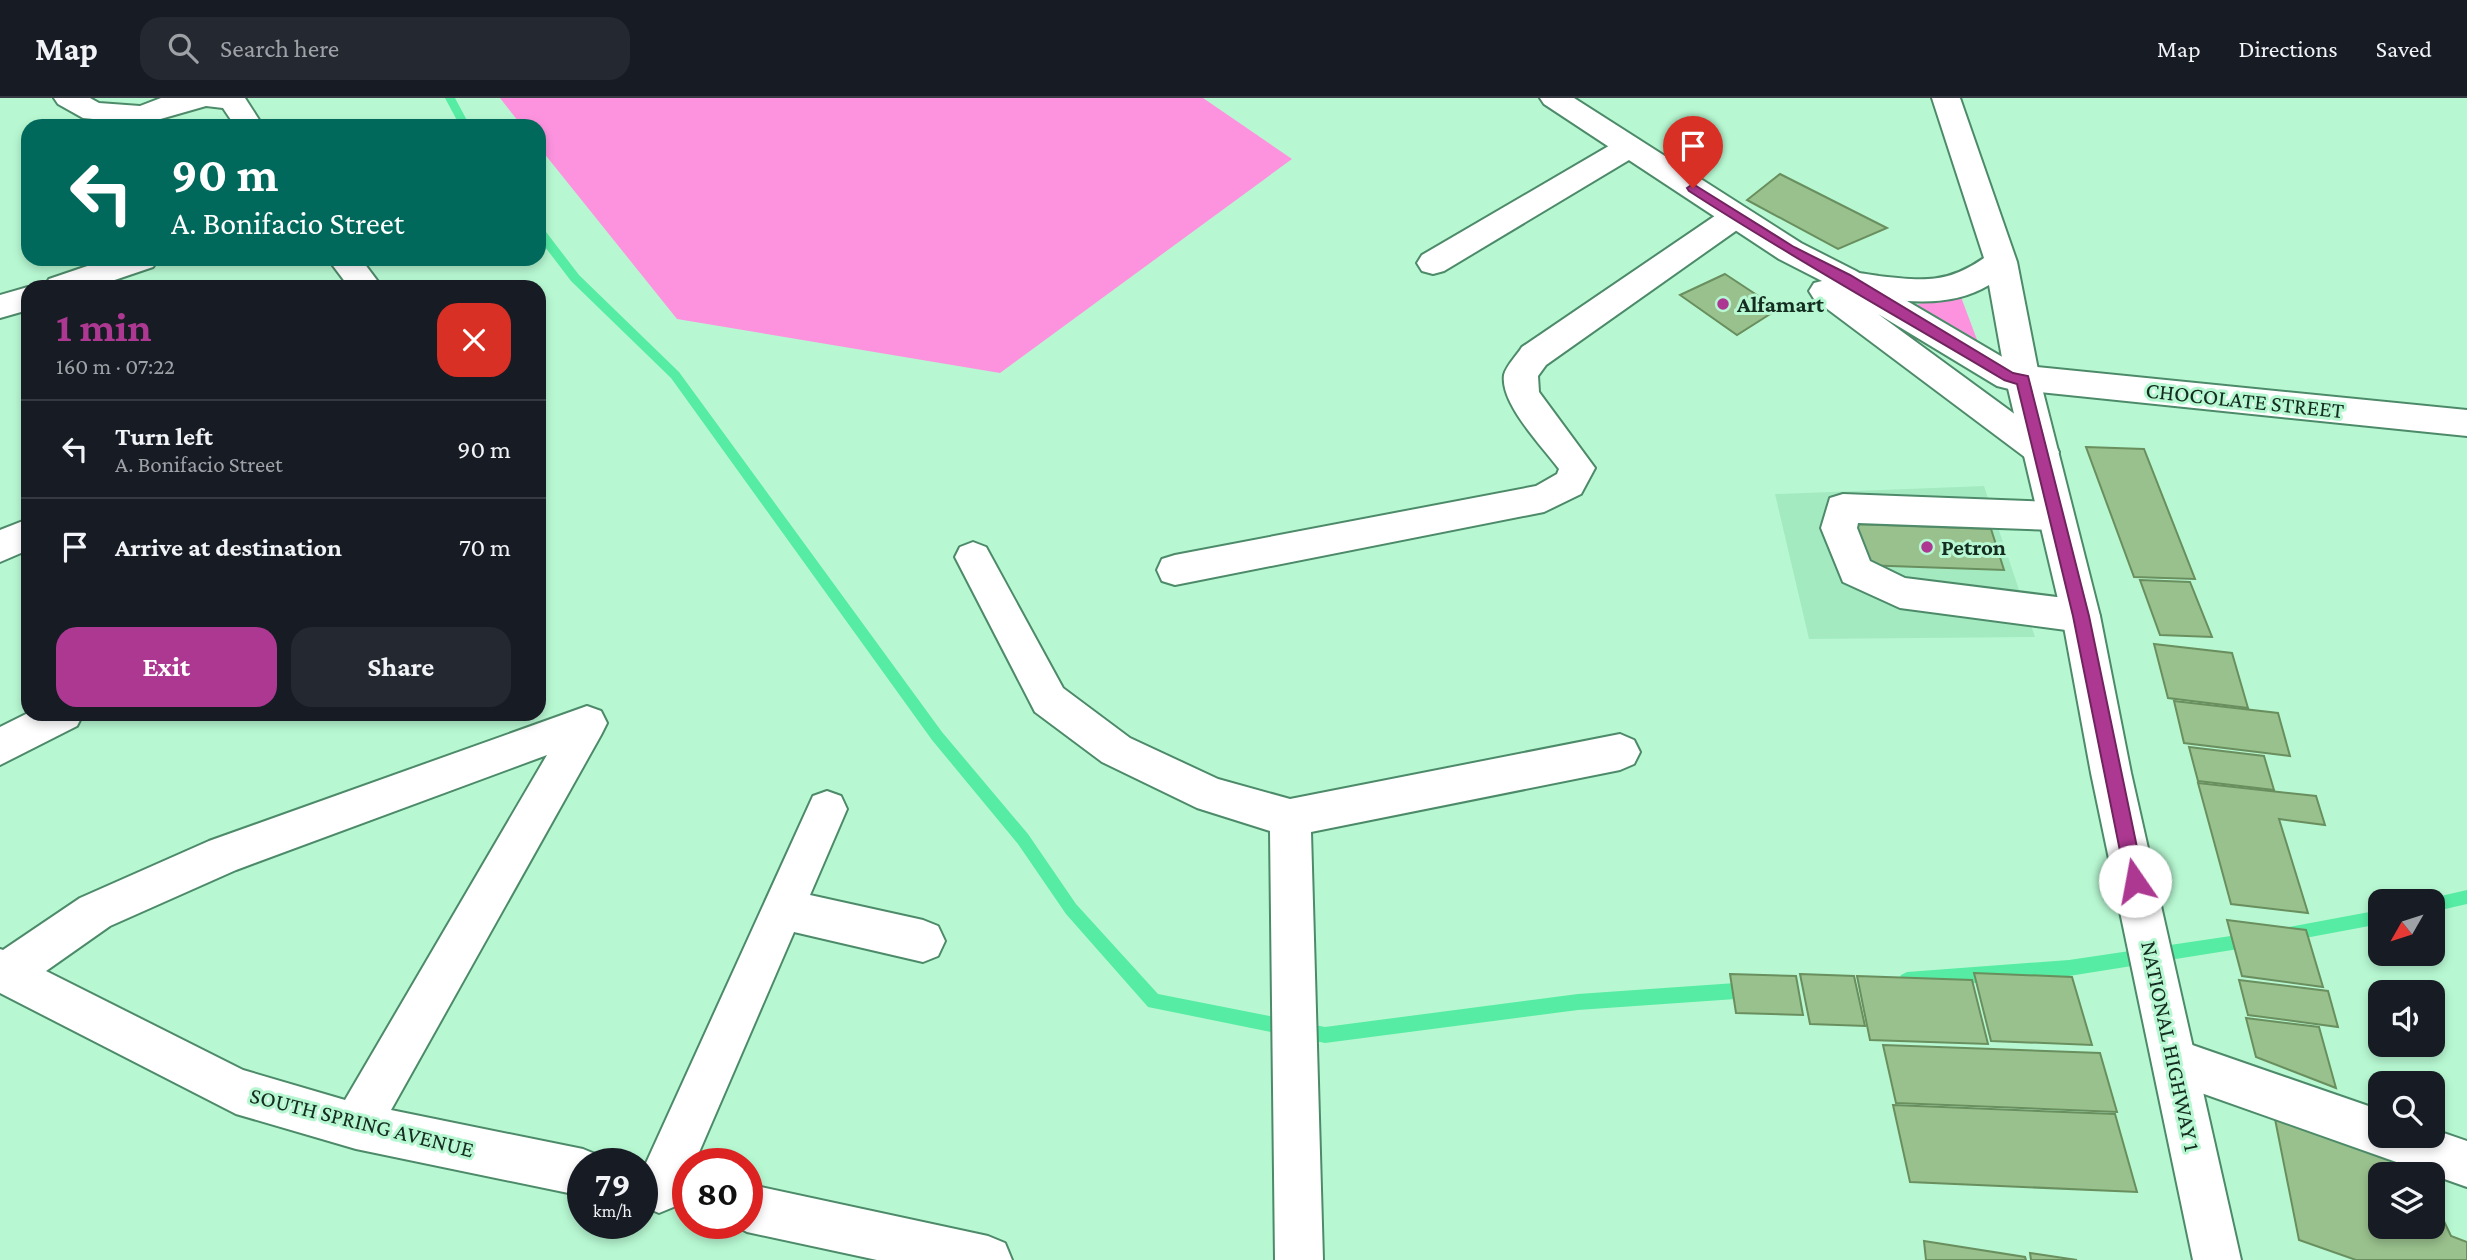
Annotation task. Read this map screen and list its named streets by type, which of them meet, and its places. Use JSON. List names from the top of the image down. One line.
{"streets":{"main road":["CHOCOLATE STREET","NATIONAL HIGHWAY 1","SOUTH SPRING AVENUE"]},"crossings":[["CHOCOLATE STREET","NATIONAL HIGHWAY 1"]],"places":["Alfamart","Petron"],"north":"bottom left","page":{"header":"Map","search":"Search here","nav":["Map","Directions","Saved"],"turn":["90 m","A. Bonifacio Street"],"heading":["1 min","160 m · 07:22"],"list":[{"name":"Turn left","note":"A. Bonifacio Street","value":"90 m"},{"name":"Arrive at destination","value":"70 m"}],"buttons":["Exit","Share"],"speed":"79 km/h","limit":"80"}}
